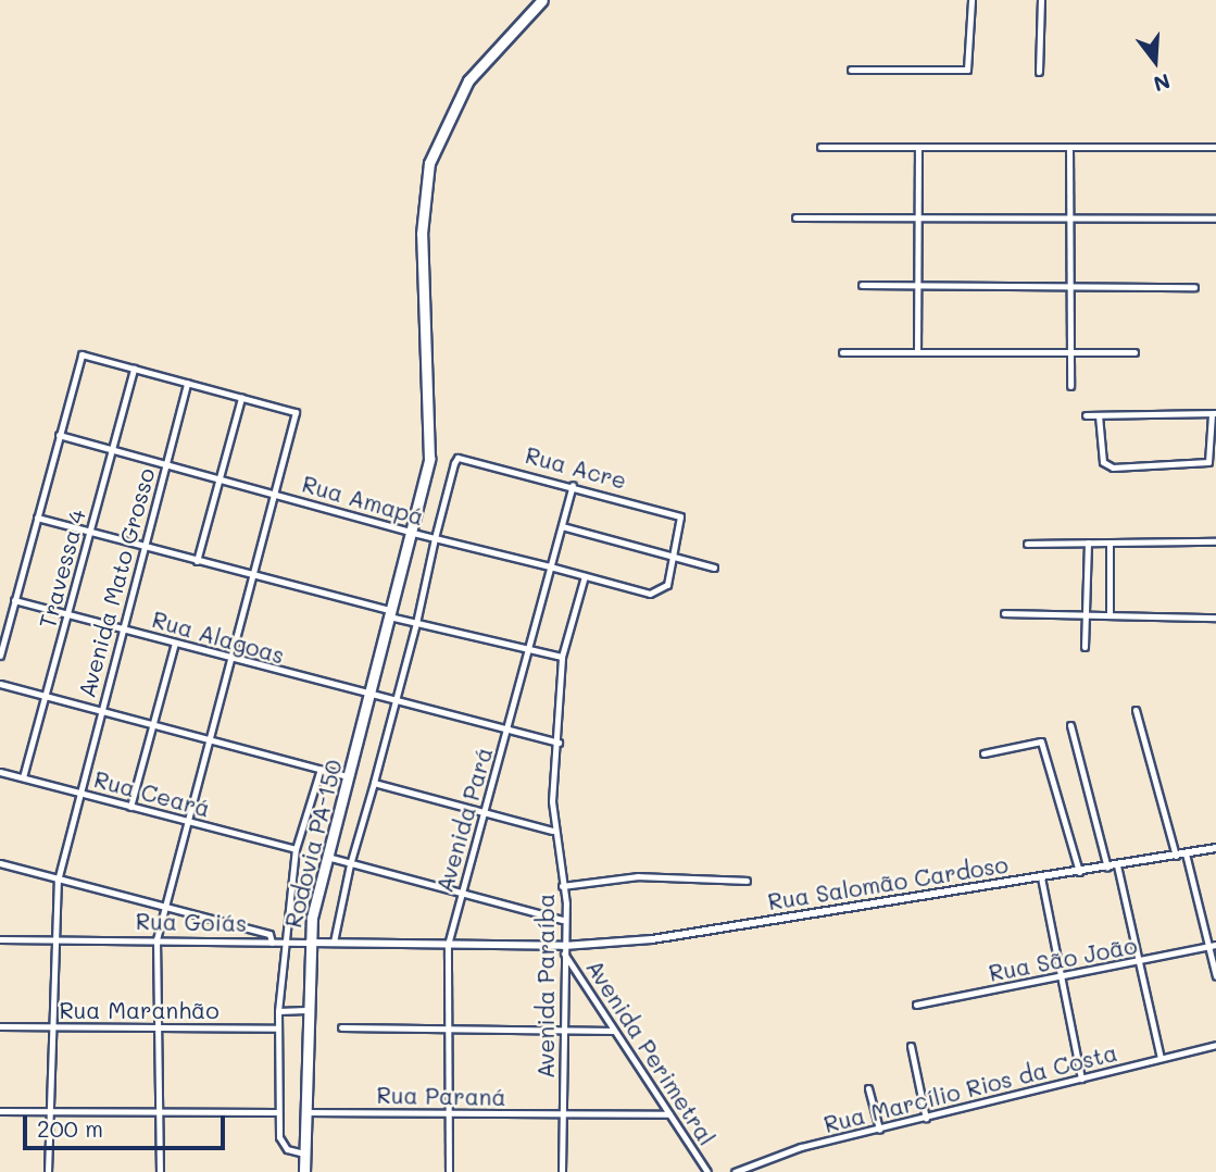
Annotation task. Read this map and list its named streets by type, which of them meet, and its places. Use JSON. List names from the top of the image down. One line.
{"streets":{"highway":["Rodovia PA-150"],"street":["Rua Acre","Rua Amapá","Travessa 4","Avenida Mato Grosso","Rua Alagoas","Rua Ceará","Avenida Pará","Rua Salomão Cardoso","Rua Goiás","Rua São João","Avenida Paraíba","Rua Maranhão","Avenida Perimetral","Rua Marcílio Rios da Costa","Rua Paraná"]},"crossings":[["Rua Acre","Rua Amapá"],["Rua Acre","Avenida Pará"],["Rua Amapá","Travessa 4"],["Rua Amapá","Avenida Mato Grosso"],["Rua Amapá","Avenida Pará"],["Rua Amapá","Rodovia PA-150"],["Rua Amapá","Avenida Paraíba"],["Travessa 4","Rua Alagoas"],["Travessa 4","Rua Ceará"],["Avenida Mato Grosso","Rua Alagoas"],["Avenida Mato Grosso","Rua Ceará"],["Avenida Mato Grosso","Rua Goiás"],["Rua Alagoas","Rodovia PA-150"],["Avenida Pará","Rua Goiás"],["Avenida Pará","Rua Paraná"],["Rodovia PA-150","Rua Goiás"],["Rodovia PA-150","Rua Paraná"],["Rua Salomão Cardoso","Rua Goiás"],["Rua Salomão Cardoso","Avenida Paraíba"],["Rua Salomão Cardoso","Avenida Perimetral"],["Rua Goiás","Avenida Paraíba"],["Rua Goiás","Avenida Perimetral"],["Avenida Paraíba","Avenida Perimetral"],["Avenida Paraíba","Rua Paraná"],["Avenida Perimetral","Rua Paraná"]],"scale_bar":"200 m","north":"bottom"}
